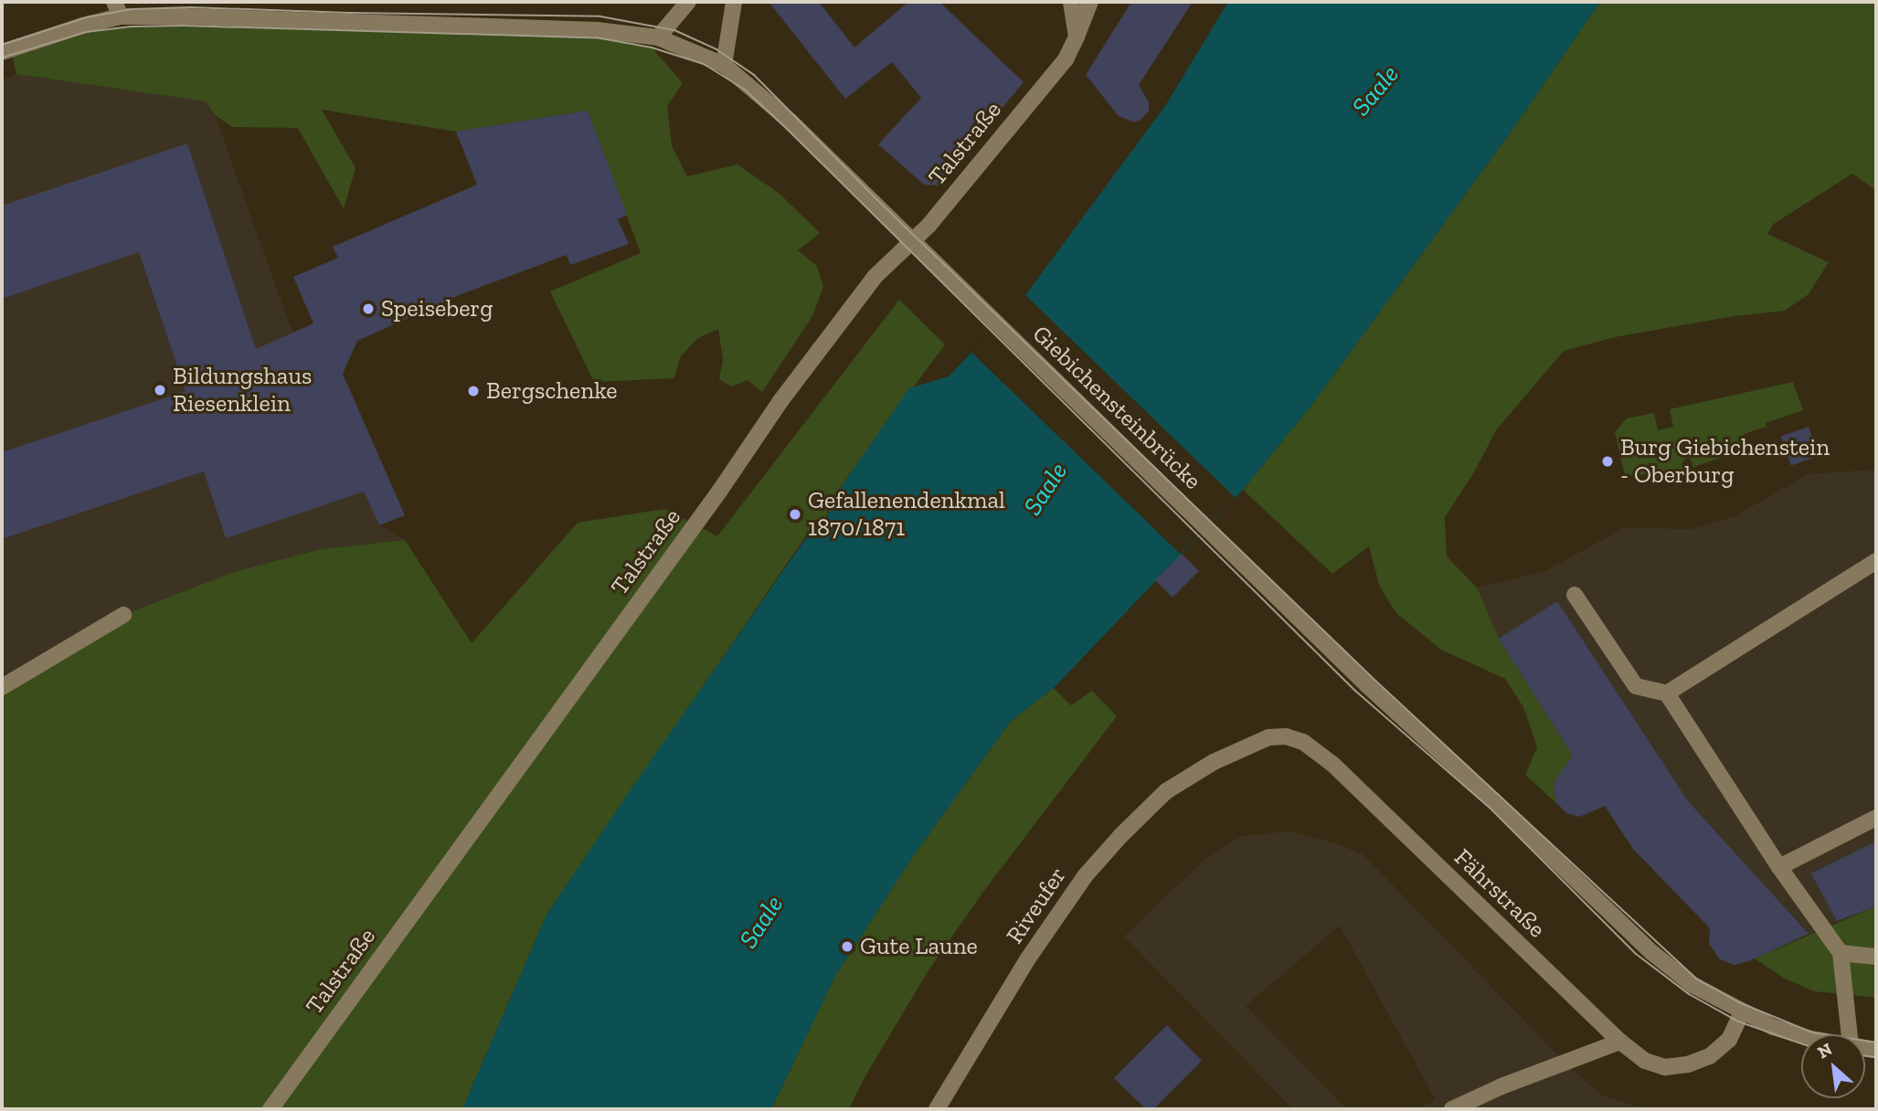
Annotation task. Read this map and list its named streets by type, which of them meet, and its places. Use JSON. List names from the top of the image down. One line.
{"streets":{"street":["Talstraße","Giebichensteinbrücke","Fährstraße","Riveufer"]},"crossings":[["Giebichensteinbrücke","Fährstraße"],["Fährstraße","Riveufer"]],"water":["Saale"],"places":["Speiseberg","Bildungshaus Riesenklein","Bergschenke","Burg Giebichenstein - Oberburg","Gefallenendenkmal 1870/1871","Gute Laune"],"north":"top left"}
